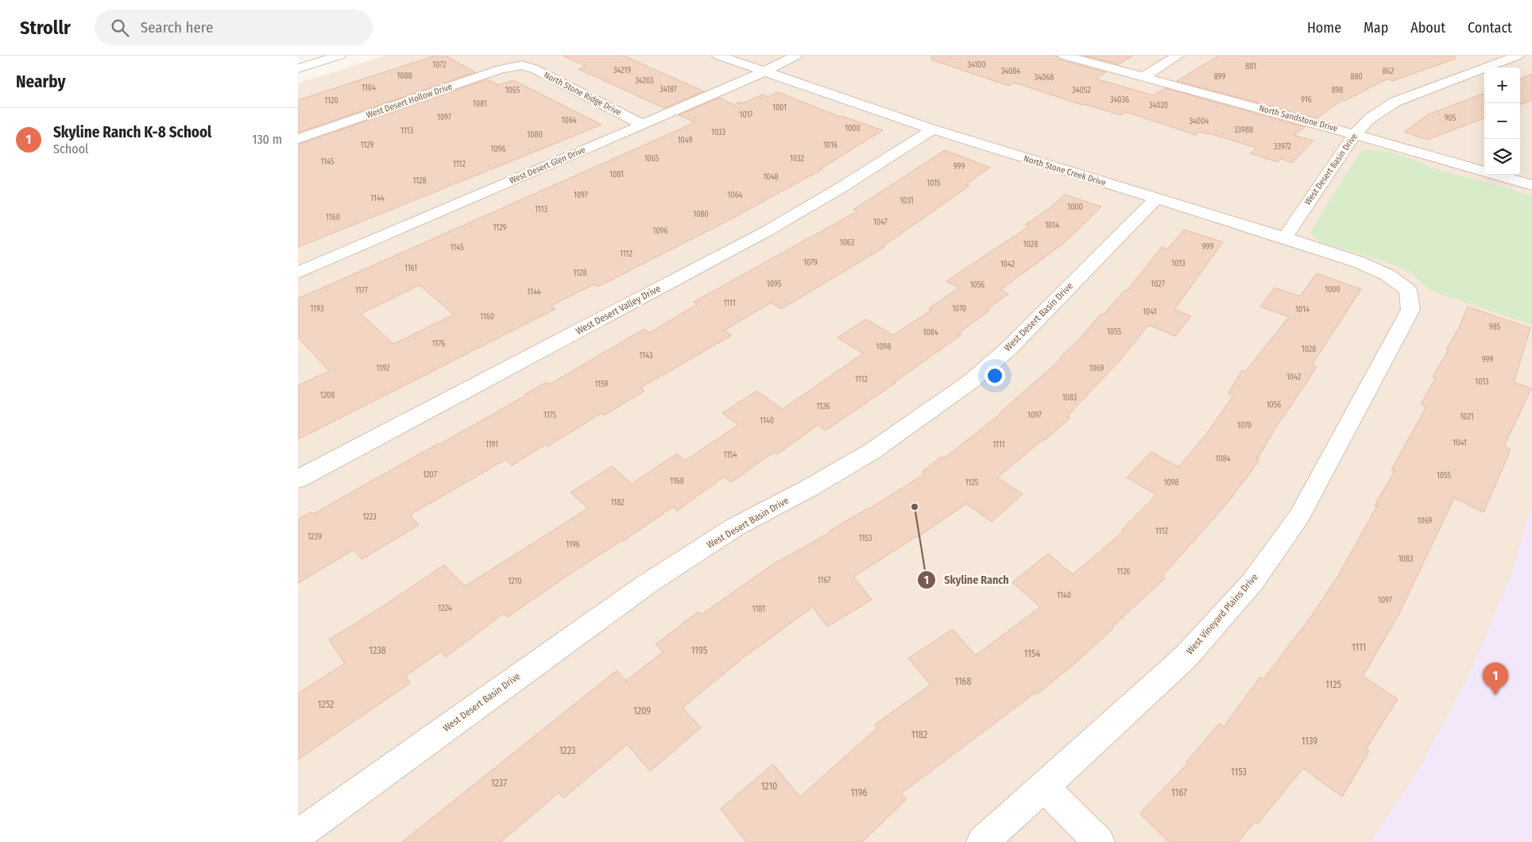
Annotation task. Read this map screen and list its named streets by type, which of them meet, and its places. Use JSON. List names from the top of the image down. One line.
{"streets":{"street":["North Stone Ridge Drive","West Desert Hollow Drive","North Sandstone Drive","West Desert Glen Drive","West Desert Basin Drive","North Stone Creek Drive","West Desert Valley Drive","West Vineyard Plains Drive"]},"crossings":[["North Stone Ridge Drive","West Desert Hollow Drive"],["North Stone Ridge Drive","West Desert Glen Drive"],["North Sandstone Drive","West Desert Basin Drive"],["West Desert Glen Drive","North Stone Creek Drive"],["West Desert Basin Drive","North Stone Creek Drive"],["North Stone Creek Drive","West Desert Valley Drive"],["North Stone Creek Drive","West Vineyard Plains Drive"]],"places":["Skyline Ranch"],"house_numbers":["1072","34100","881","34219","34084","862","1088","899","880","34068","34203","1104","34187","1065","34052","898","34036","916","1120","1081","34020","1001","1017","1097","905","1064","34004","1000","33988","1113","1033","1080","1049","1129","1016","33972","1096","1065","1032","1145","1112","999","1081","1048","1128","1015","1097","1064","1144","1031","1000","1113","1080","1160","1047","1014","1129","1096","1063","1028","999","1145","1112","1079","1013","1042","1161","1128","1095","1027","1056","1000","1177","1144","1111","1193","1070","1014","1041","1160","985","1055","1084","1176","1098","1028","1143","999","1192","1069","1042","1112","1013","1159","1208","1083","1056","1126","1175","1097","1021","1140","1070","1041","1191","1111","1154","1084","1207","1055","1168","1125","1098","1182","1223","1069","1112","1239","1153","1196","1083","1126","1167","1210","1140","1097","1224","1181","1111","1238","1195","1154","1168","1125","1252","1209","1182","1139","1223","1153","1237","1210","1196","1167"],"page":{"header":"Strollr","search":"Search here","nav":["Home","Map","About","Contact"],"heading":"Nearby","map_buttons":["+","−"],"list":[{"mark":"1","name":"Skyline Ranch K-8 School","note":"School","value":"130 m"}],"pins":"1"}}
